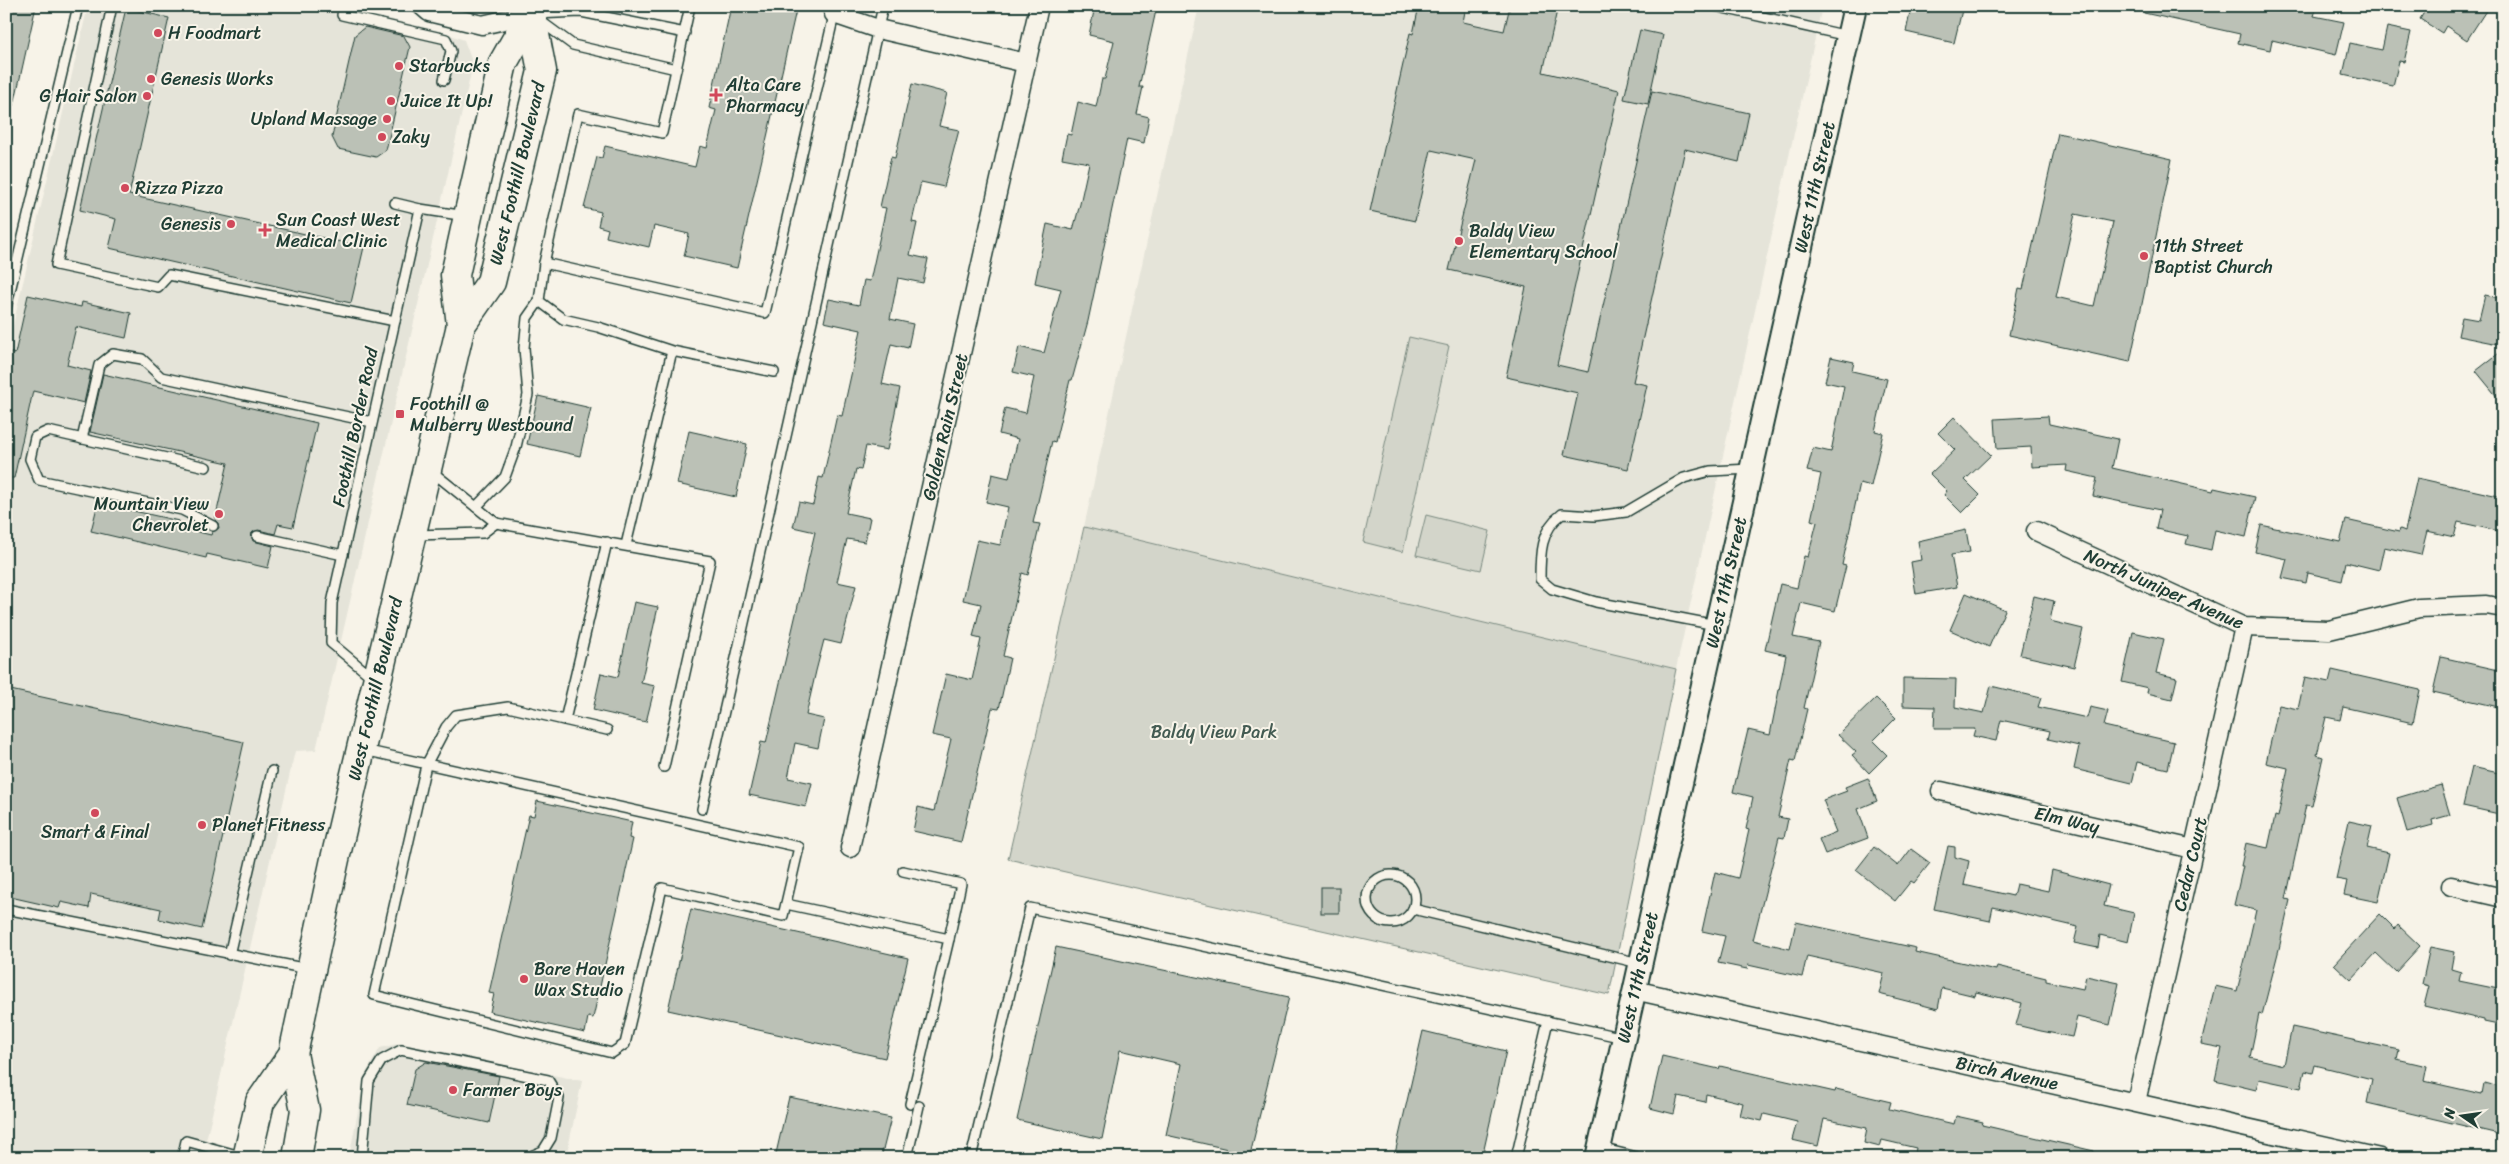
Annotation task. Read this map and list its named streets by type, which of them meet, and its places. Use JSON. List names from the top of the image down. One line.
{"streets":{"main road":["West Foothill Boulevard"],"street":["West 11th Street","Golden Rain Street","North Juniper Avenue","Elm Way","Cedar Court","Birch Avenue"],"lane":["Foothill Border Road"]},"crossings":[["West Foothill Boulevard","Foothill Border Road"],["West 11th Street","Birch Avenue"],["North Juniper Avenue","Cedar Court"],["Elm Way","Cedar Court"],["Cedar Court","Birch Avenue"]],"parks":["Baldy View Park"],"places":{"other":["H Foodmart","Starbucks","Genesis Works","G Hair Salon","Juice It Up!","Upland Massage","Zaky","Rizza Pizza","Genesis","Baldy View Elementary School","11th Street Baptist Church","Mountain View Chevrolet","Smart & Final","Planet Fitness","Bare Haven Wax Studio","Farmer Boys"],"health":["Alta Care Pharmacy","Sun Coast West Medical Clinic"],"transit":["Foothill @ Mulberry Westbound"]},"north":"left"}
